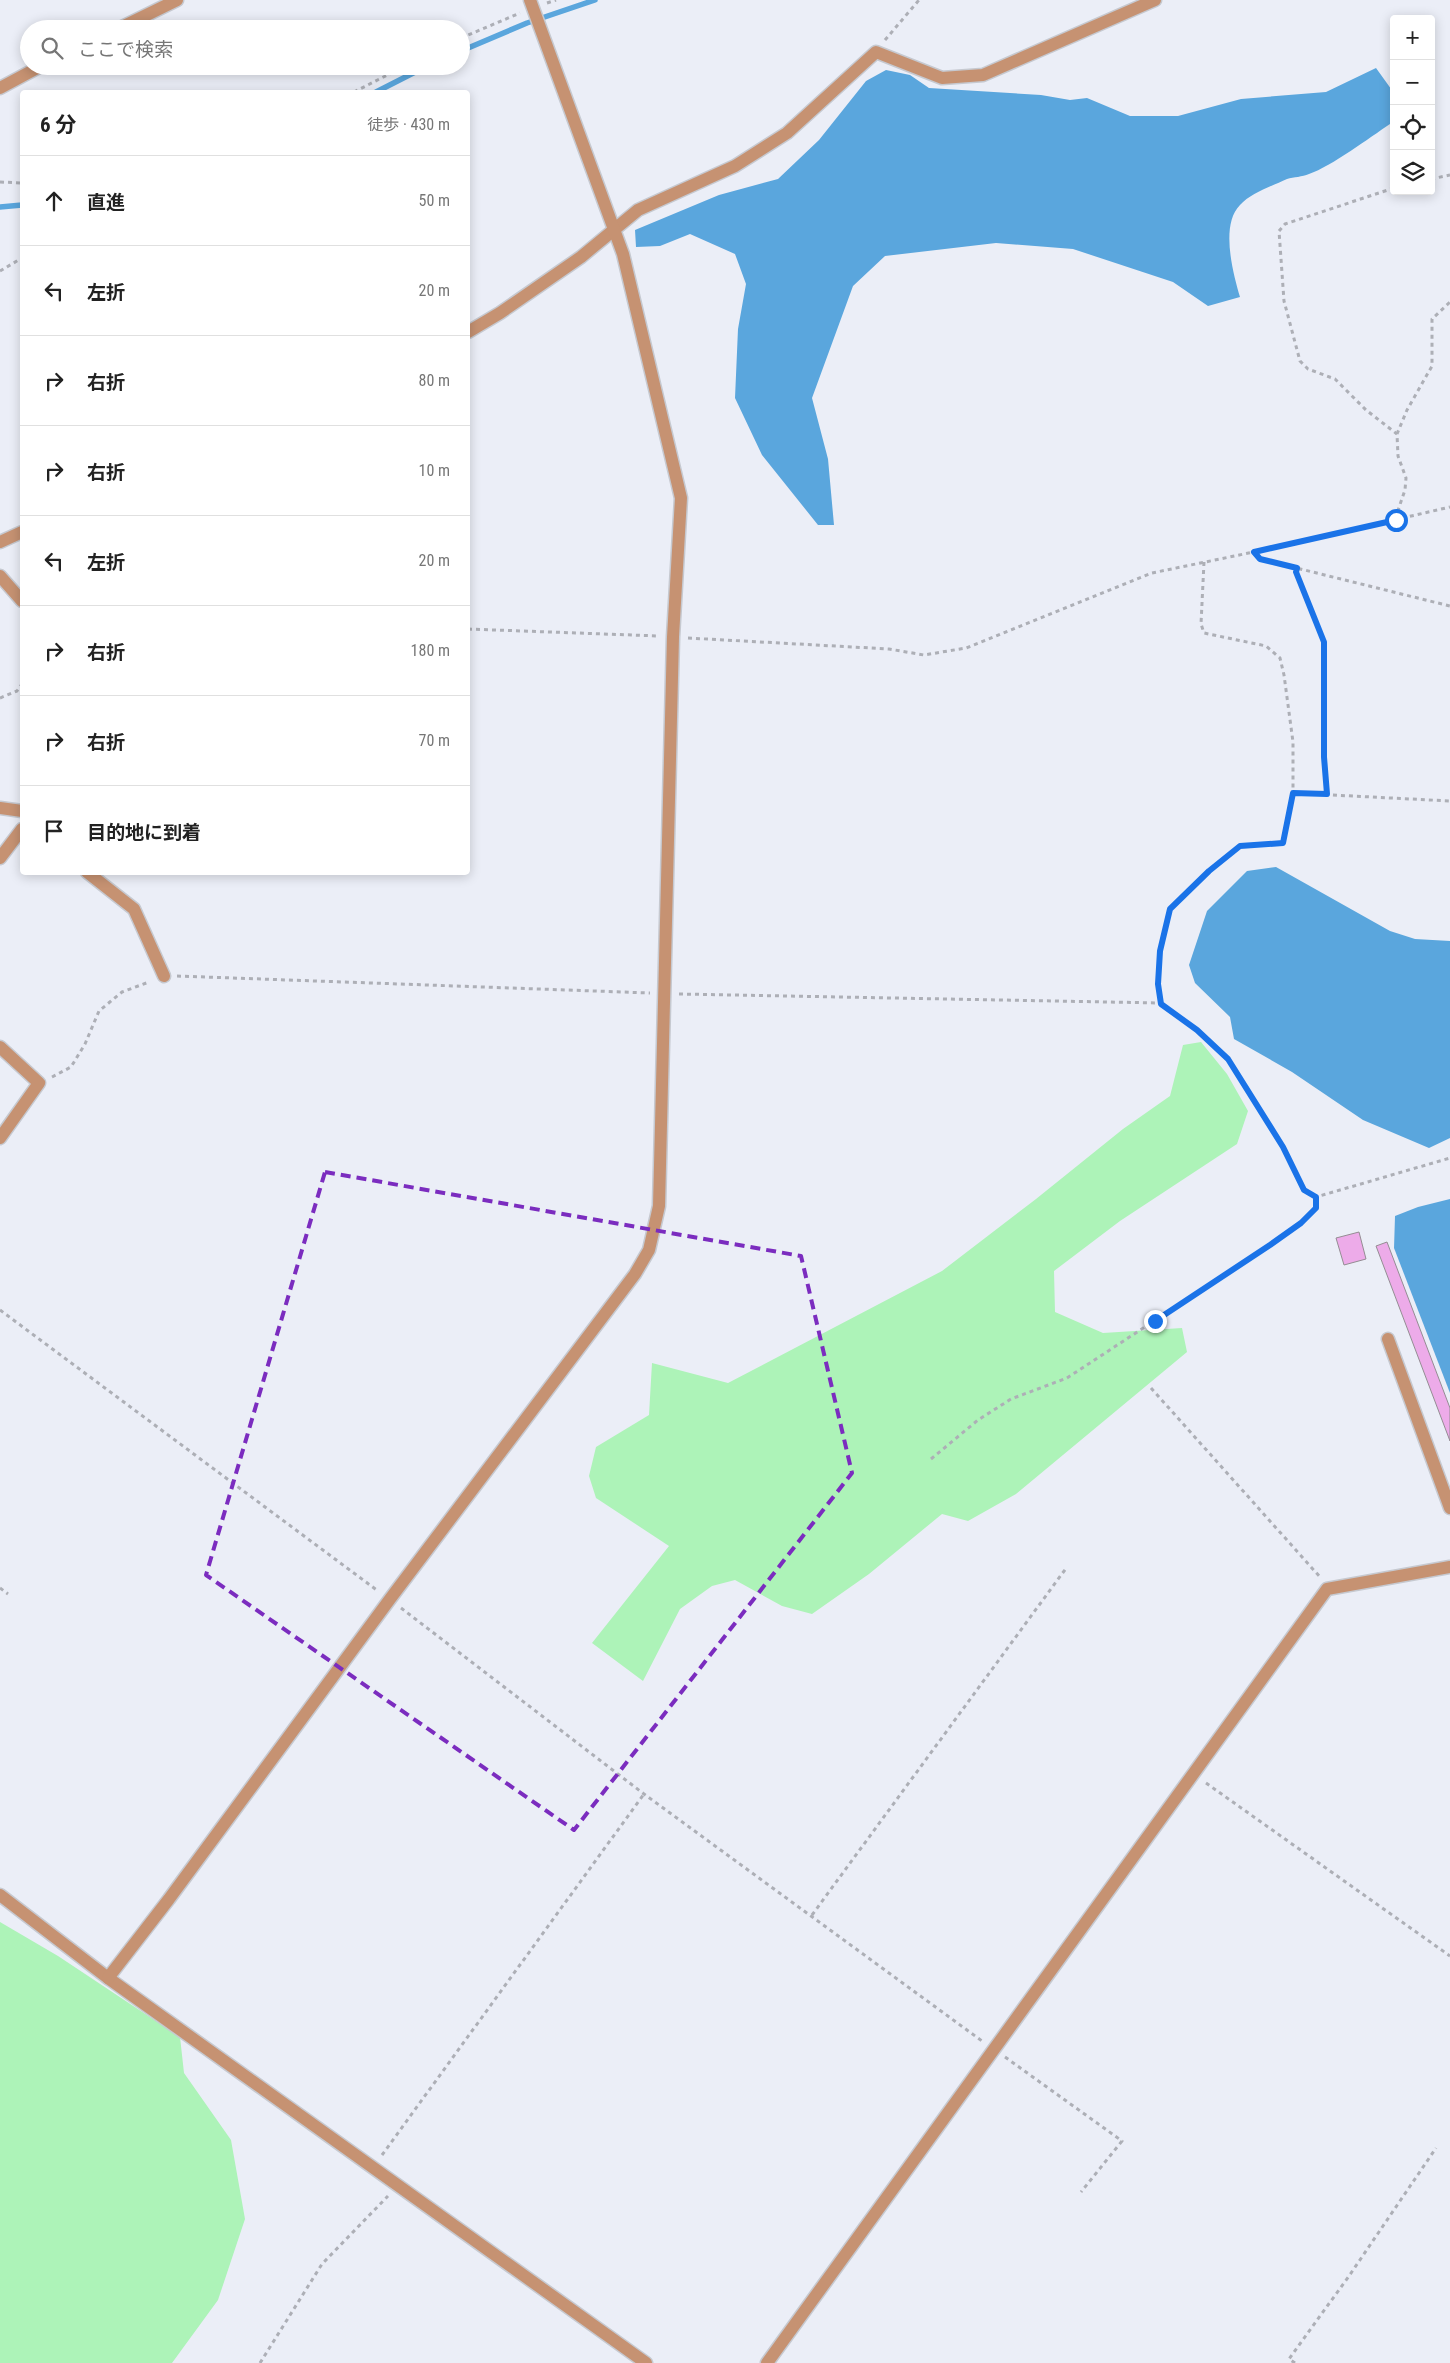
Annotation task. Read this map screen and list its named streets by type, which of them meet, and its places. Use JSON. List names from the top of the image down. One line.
{"page":{"map_buttons":["+","−"],"search":"ここで検索","heading":["6 分","徒歩 · 430 m"],"list":[["直進","50 m"],["左折","20 m"],["右折","80 m"],["右折","10 m"],["左折","20 m"],["右折","180 m"],["右折","70 m"],"目的地に到着"]}}
